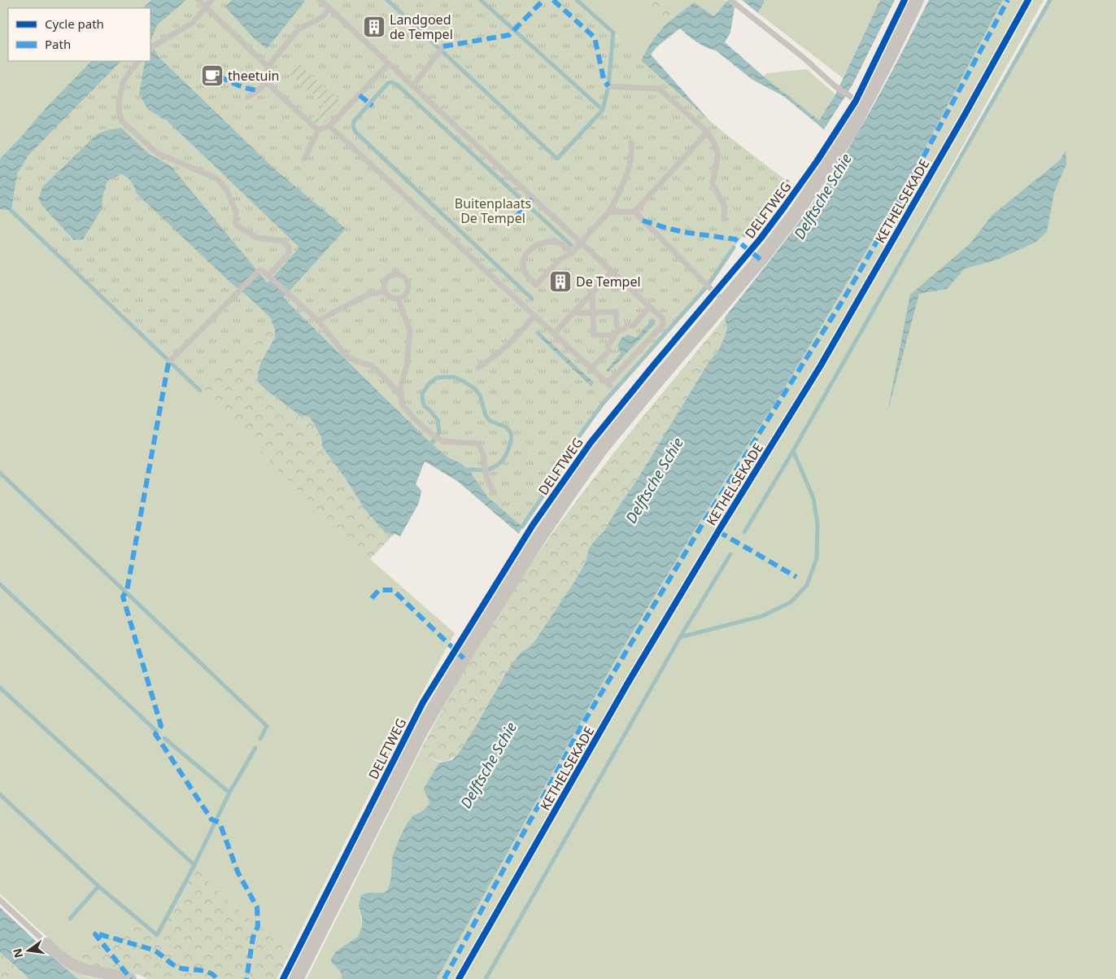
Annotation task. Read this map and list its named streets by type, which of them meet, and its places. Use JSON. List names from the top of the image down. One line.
{"streets":{"street":["DELFTWEG"],"cycle path":["KETHELSEKADE"]},"water":["Delftsche Schie"],"parks":["Buitenplaats De Tempel"],"places":{"building":["Landgoed de Tempel","De Tempel"],"cafe":["theetuin"]},"legend":["Cycle path","Path"],"north":"left"}
